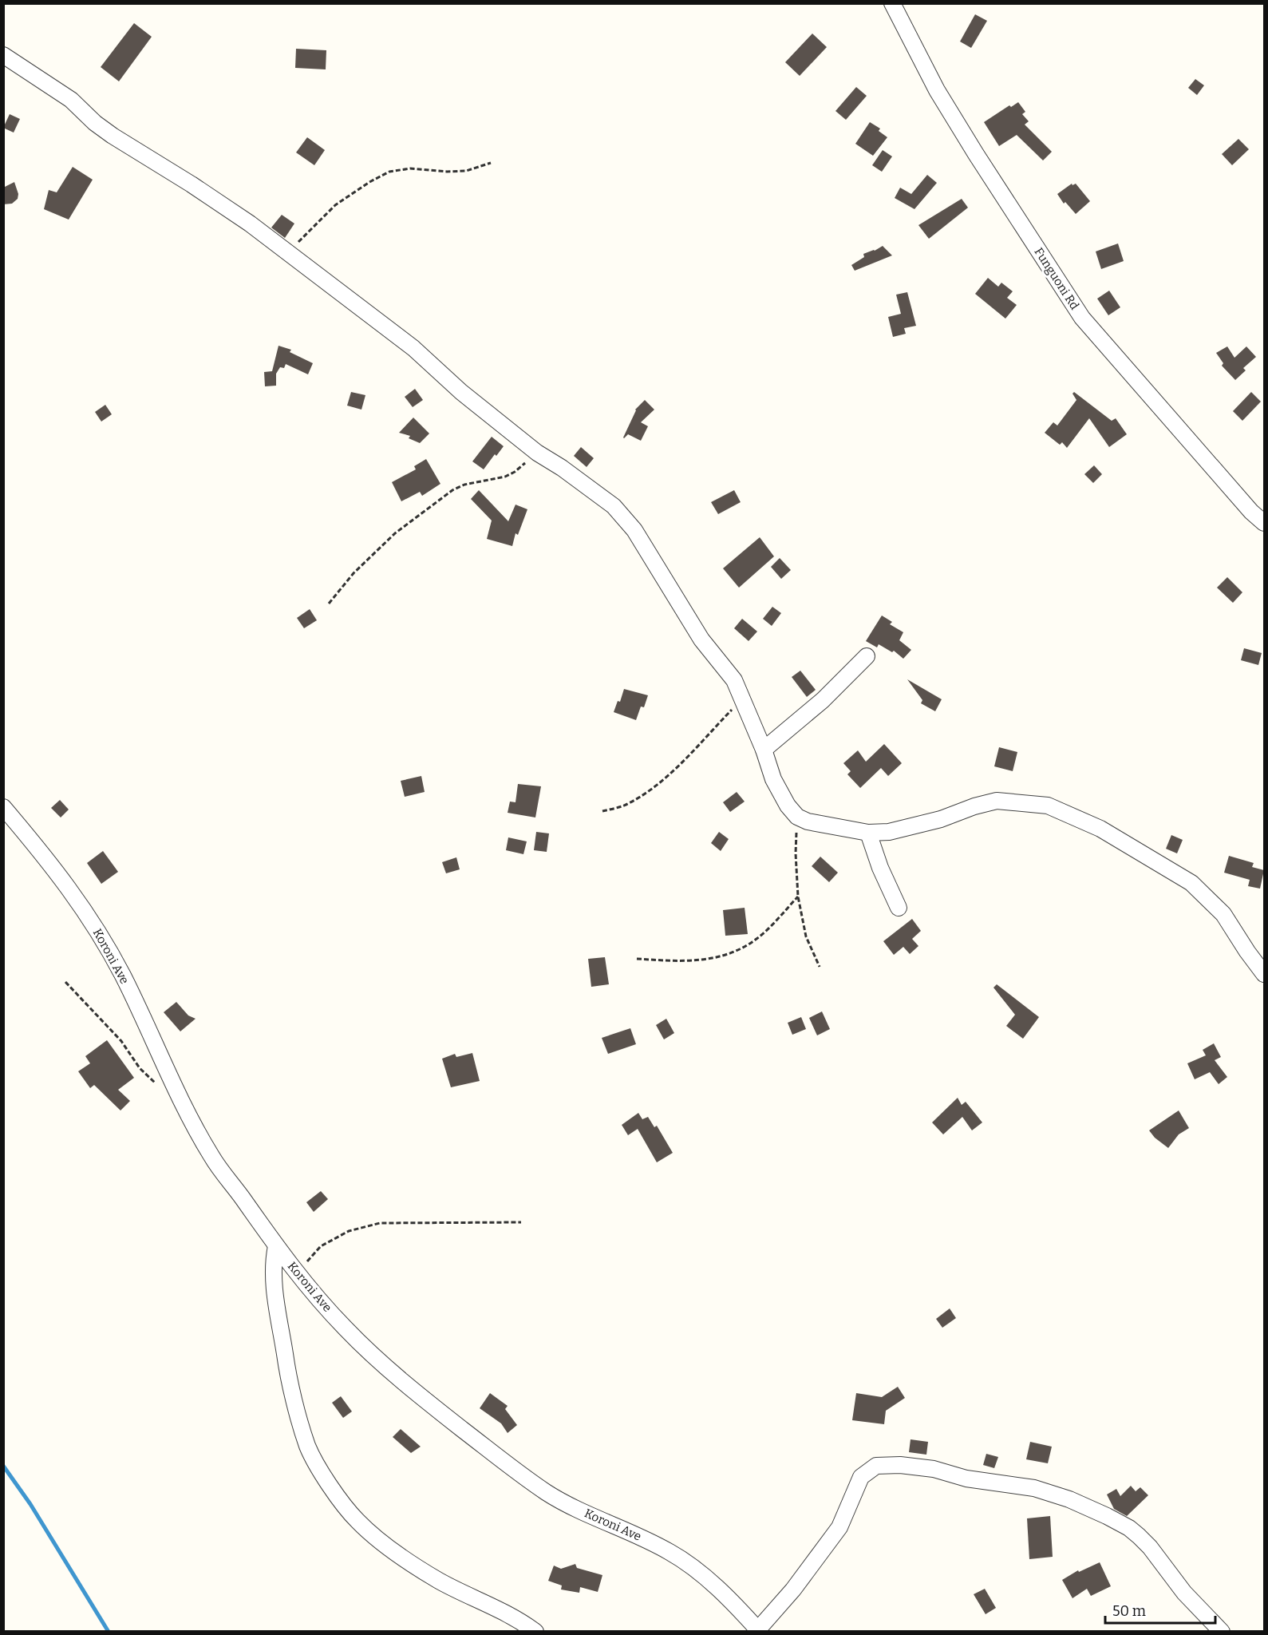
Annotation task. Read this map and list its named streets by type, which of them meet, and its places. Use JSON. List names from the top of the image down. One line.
{"streets":{"street":["Funguoni Rd","Koroni Ave"]},"scale_bar":"50 m"}
